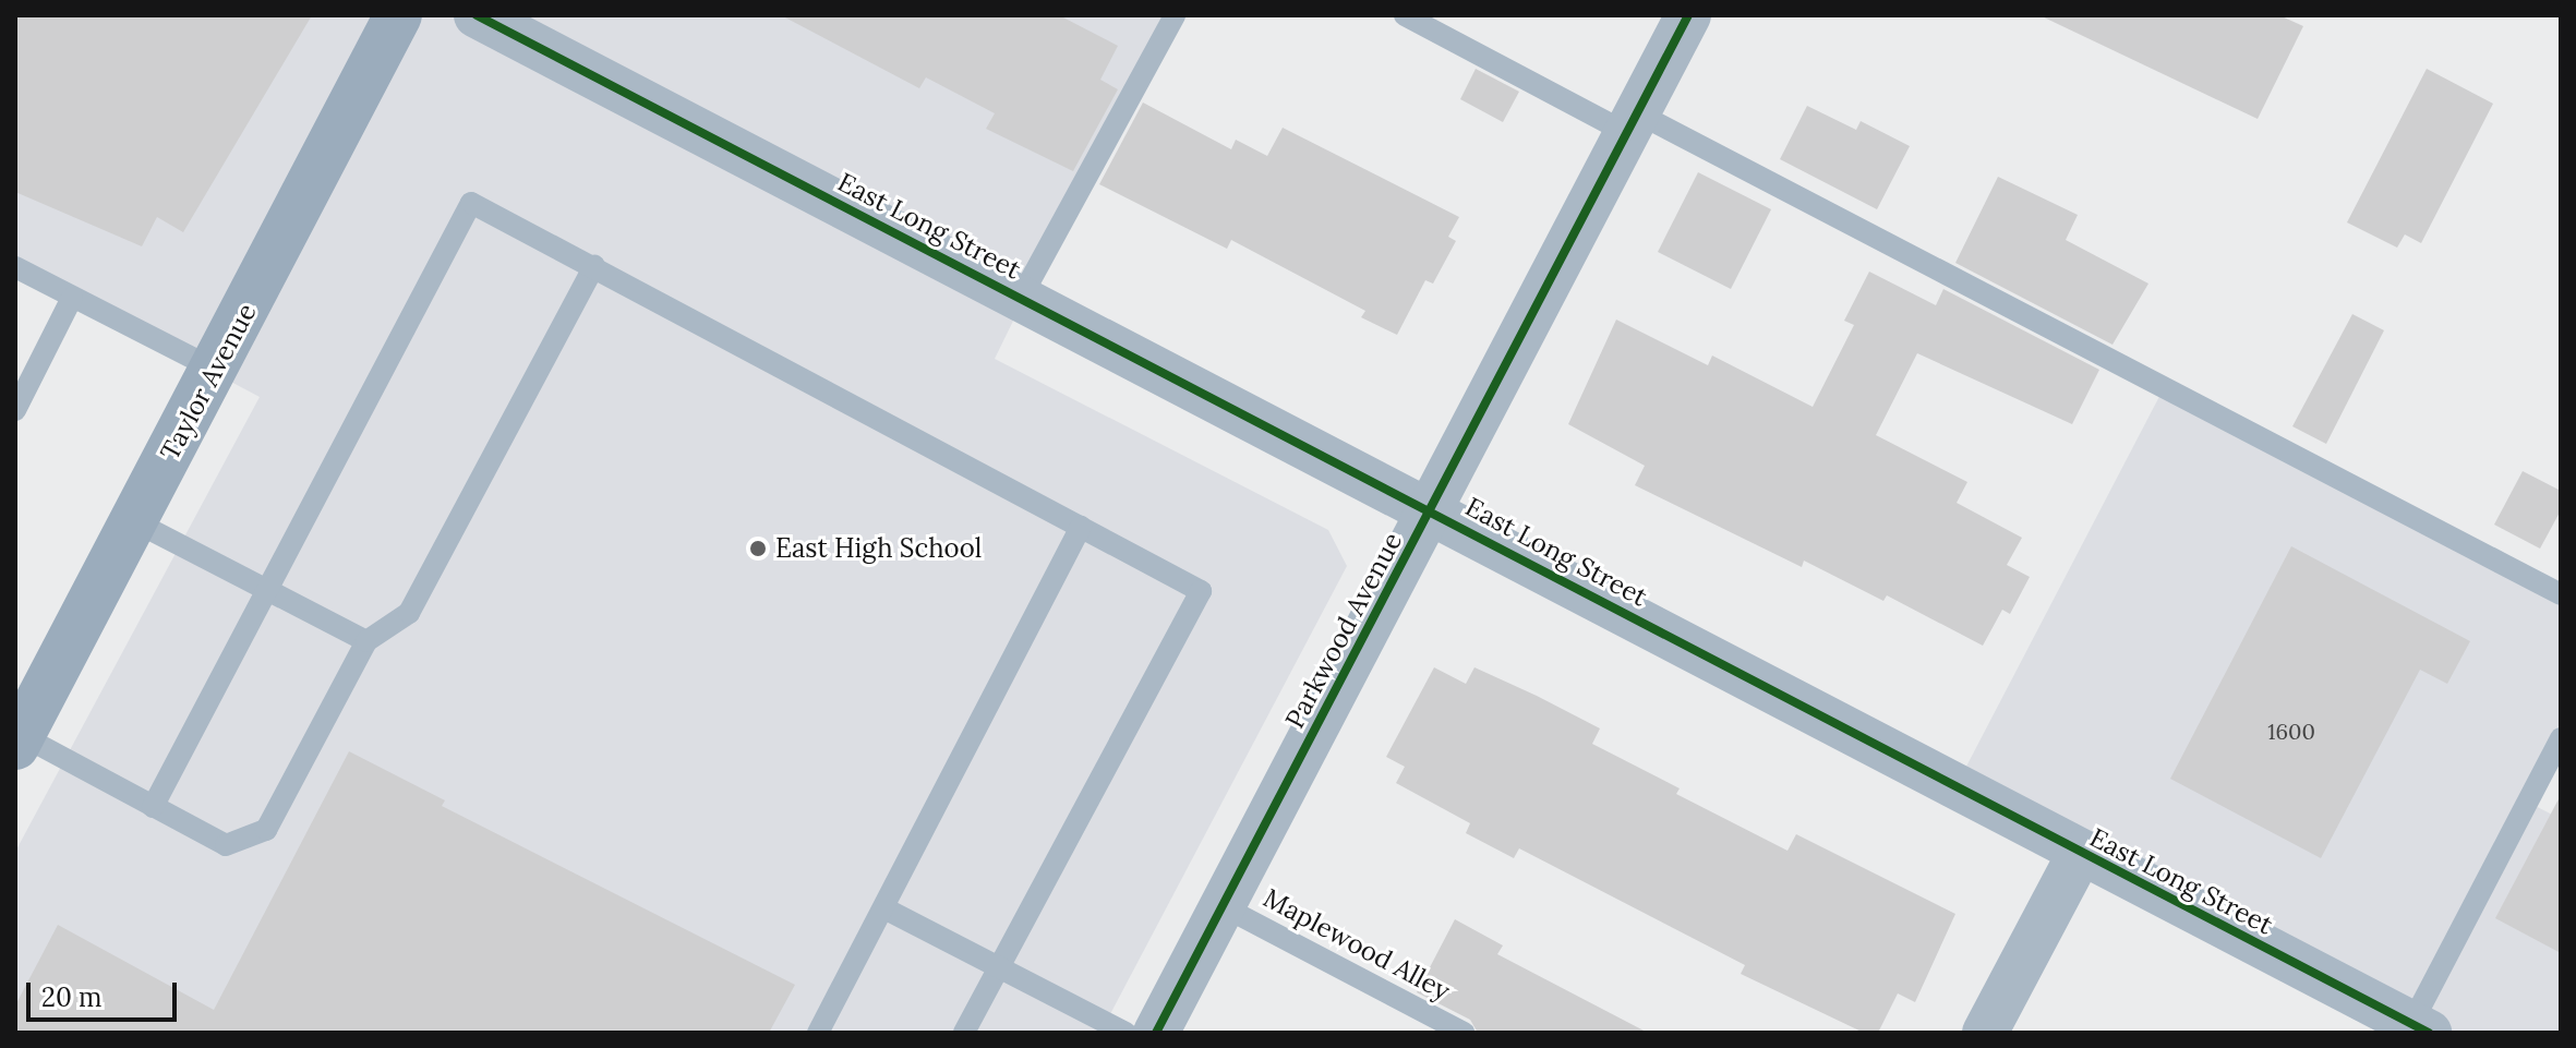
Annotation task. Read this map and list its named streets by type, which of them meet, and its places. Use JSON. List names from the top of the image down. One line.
{"streets":{"main road":["Taylor Avenue"],"street":["East Long Street","Parkwood Avenue"],"lane":["Maplewood Alley"]},"crossings":[["East Long Street","Parkwood Avenue"],["Parkwood Avenue","Maplewood Alley"]],"places":["East High School"],"house_numbers":["1600"],"scale_bar":"20 m"}
